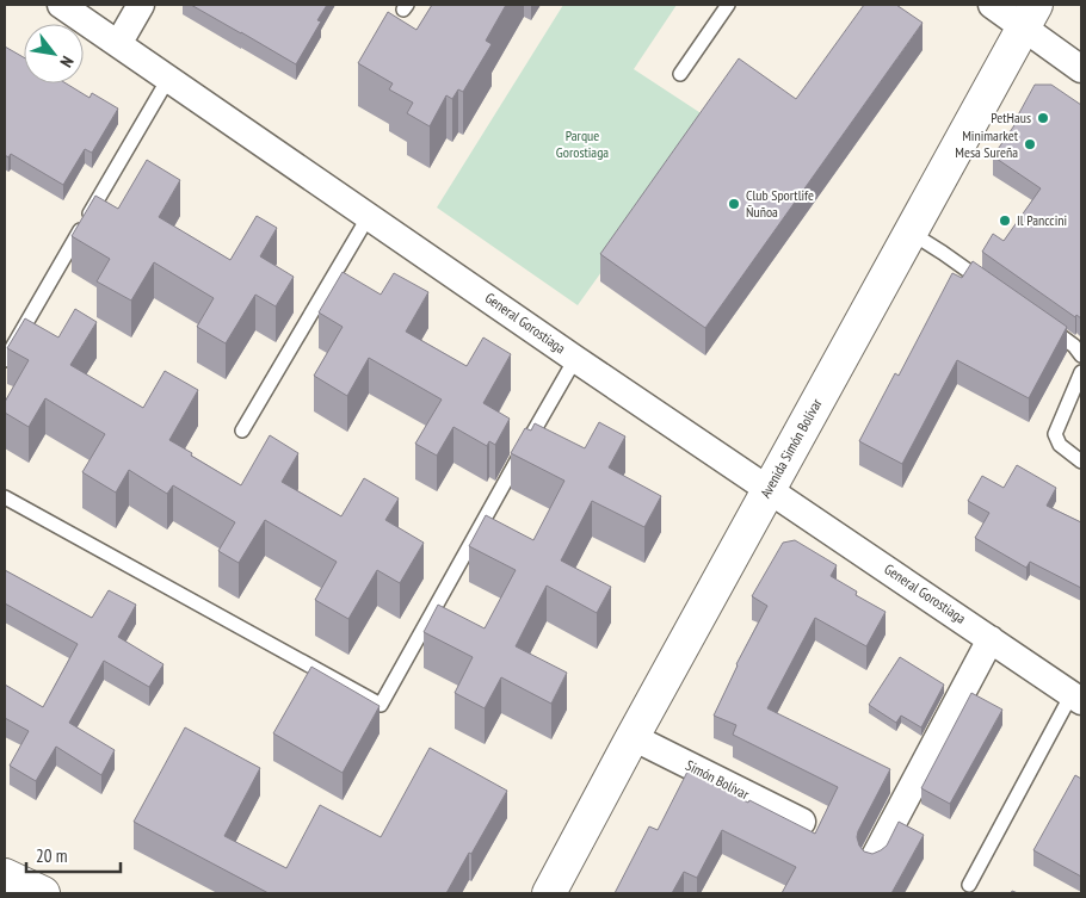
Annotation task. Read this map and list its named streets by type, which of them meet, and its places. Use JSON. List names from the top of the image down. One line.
{"streets":{"street":["General Gorostiaga","Avenida Simón Bolívar","Simón Bolívar"]},"crossings":[["General Gorostiaga","Avenida Simón Bolívar"],["Avenida Simón Bolívar","Simón Bolívar"]],"parks":["Parque Gorostiaga"],"places":["PetHaus","Minimarket Mesa Sureña","Club Sportlife Ñuñoa","Il Panccini"],"scale_bar":"20 m","north":"bottom right"}
